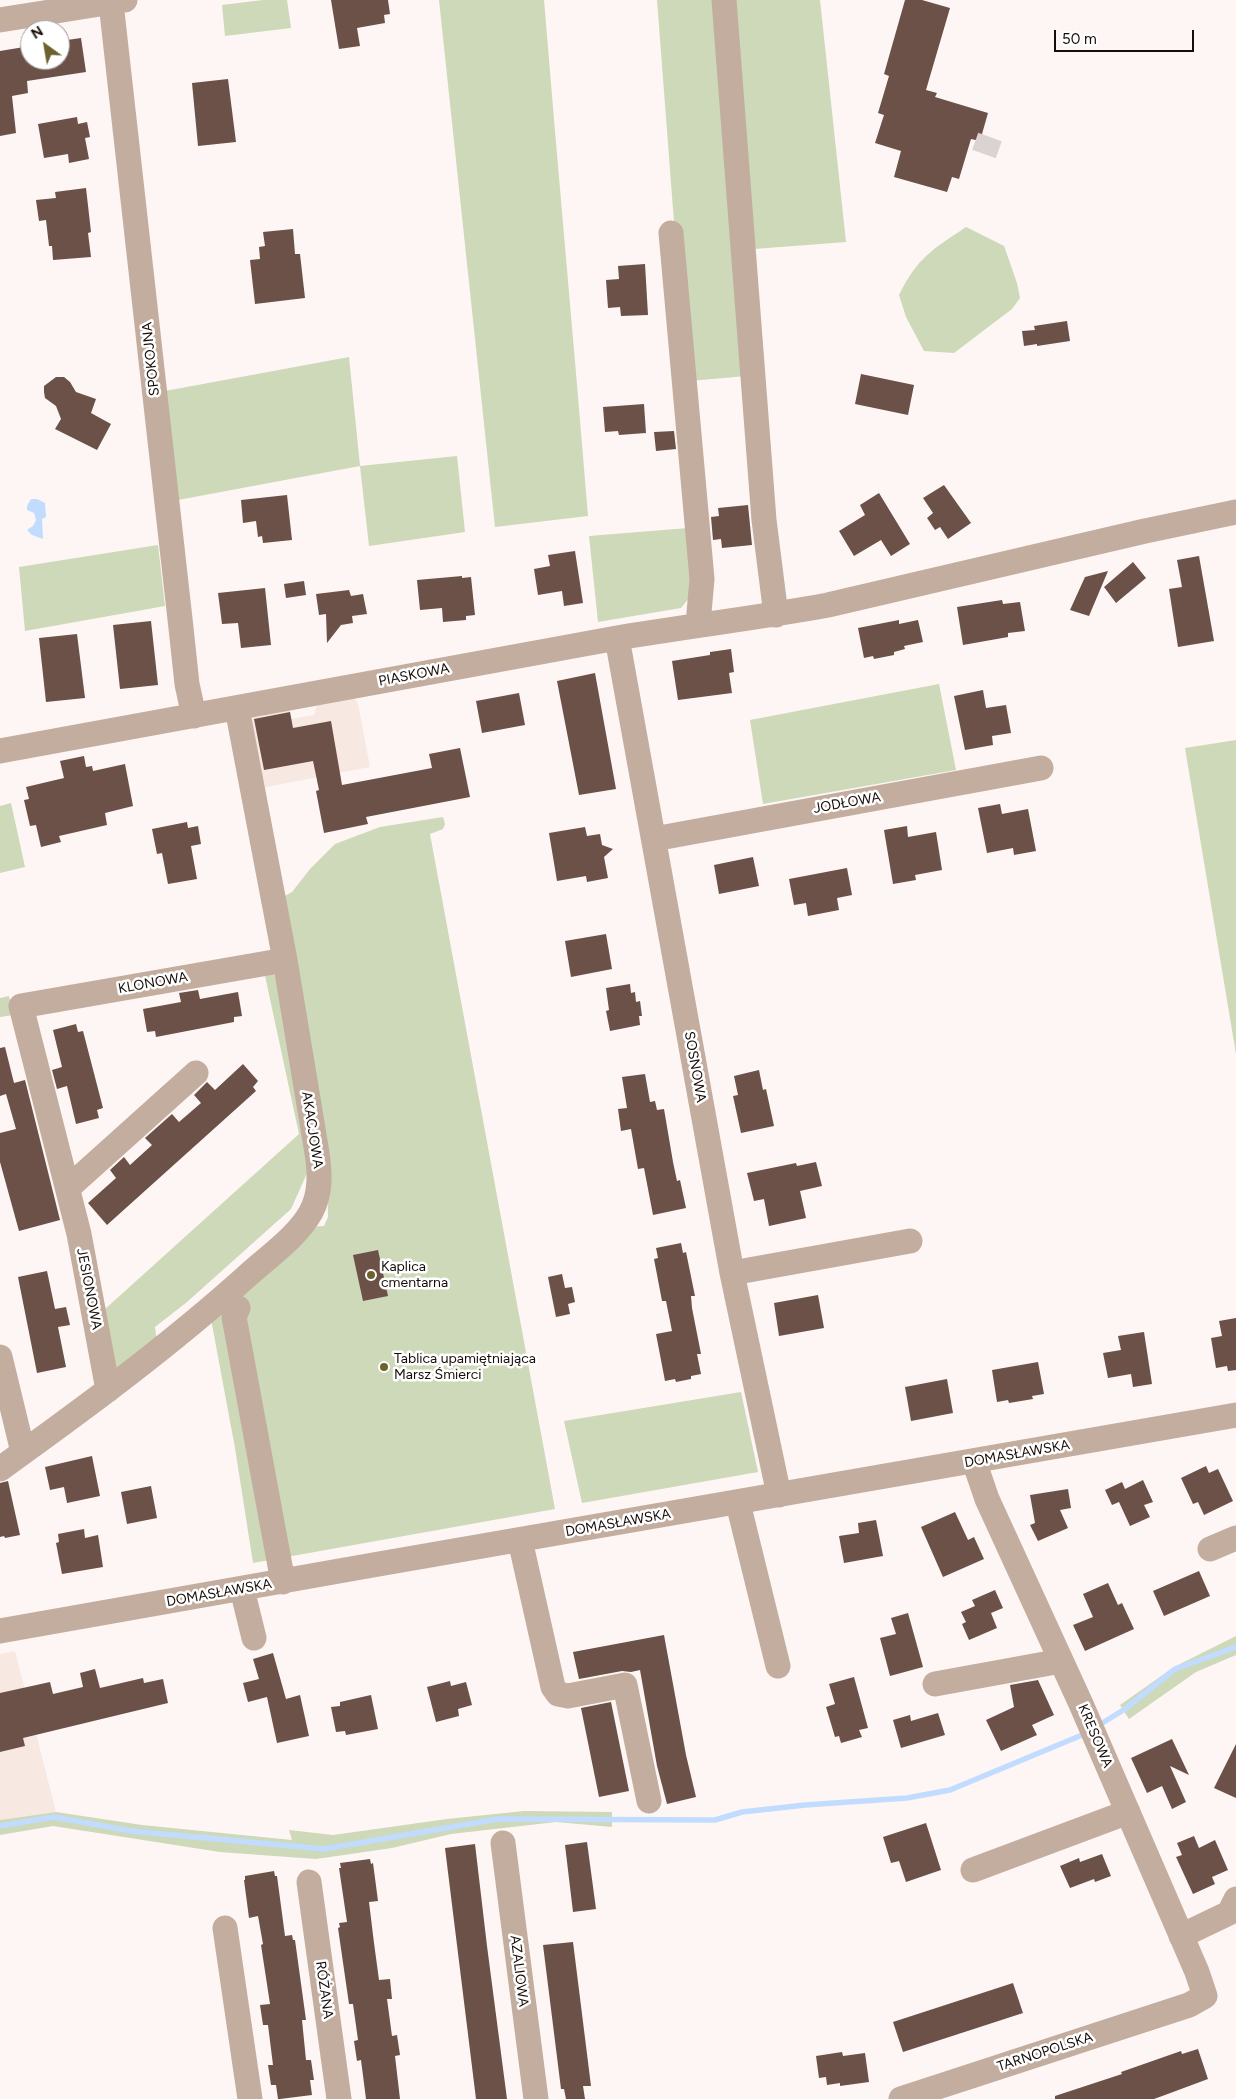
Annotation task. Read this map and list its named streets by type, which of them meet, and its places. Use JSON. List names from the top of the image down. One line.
{"streets":{"street":["SPOKOJNA","PIASKOWA","JODŁOWA","KLONOWA","SOSNOWA","AKACJOWA","JESIONOWA","DOMASŁAWSKA","KRESOWA","AZALIOWA","RÓŻANA","TARNOPOLSKA"]},"crossings":[["SPOKOJNA","PIASKOWA"],["PIASKOWA","SOSNOWA"],["PIASKOWA","AKACJOWA"],["JODŁOWA","SOSNOWA"],["KLONOWA","AKACJOWA"],["KLONOWA","JESIONOWA"],["SOSNOWA","DOMASŁAWSKA"],["AKACJOWA","JESIONOWA"],["DOMASŁAWSKA","KRESOWA"],["KRESOWA","TARNOPOLSKA"]],"places":["Kaplica cmentarna","Tablica upamiętniająca Marsz Śmierci"],"scale_bar":"50 m","north":"top left"}
